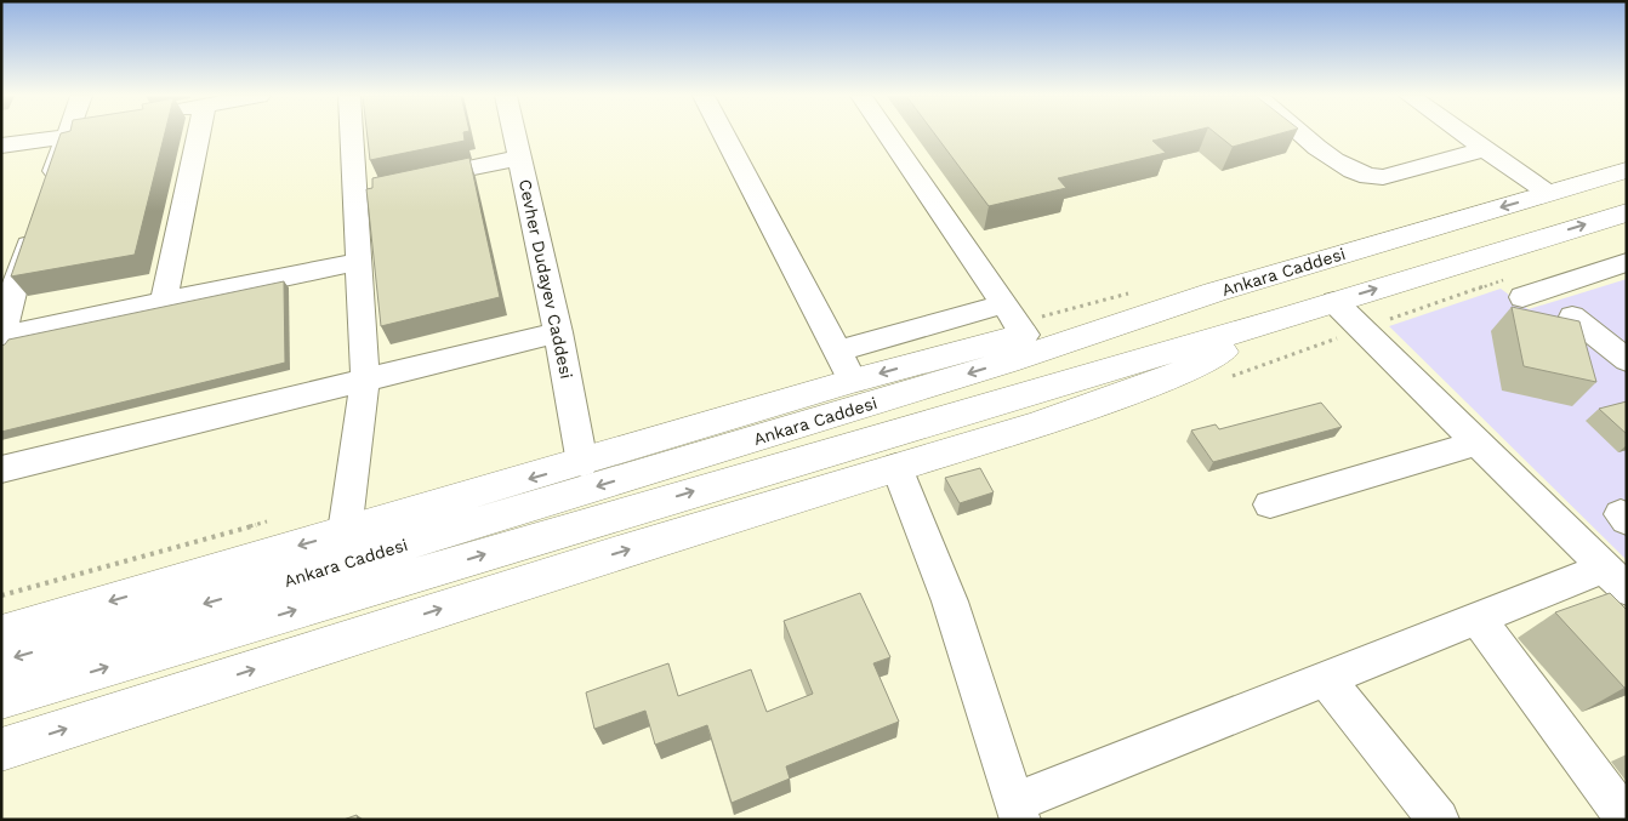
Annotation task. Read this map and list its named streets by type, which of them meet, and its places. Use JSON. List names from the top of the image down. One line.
{"streets":{"main road":["Ankara Caddesi"],"street":["Cevher Dudayev Caddesi"]}}
